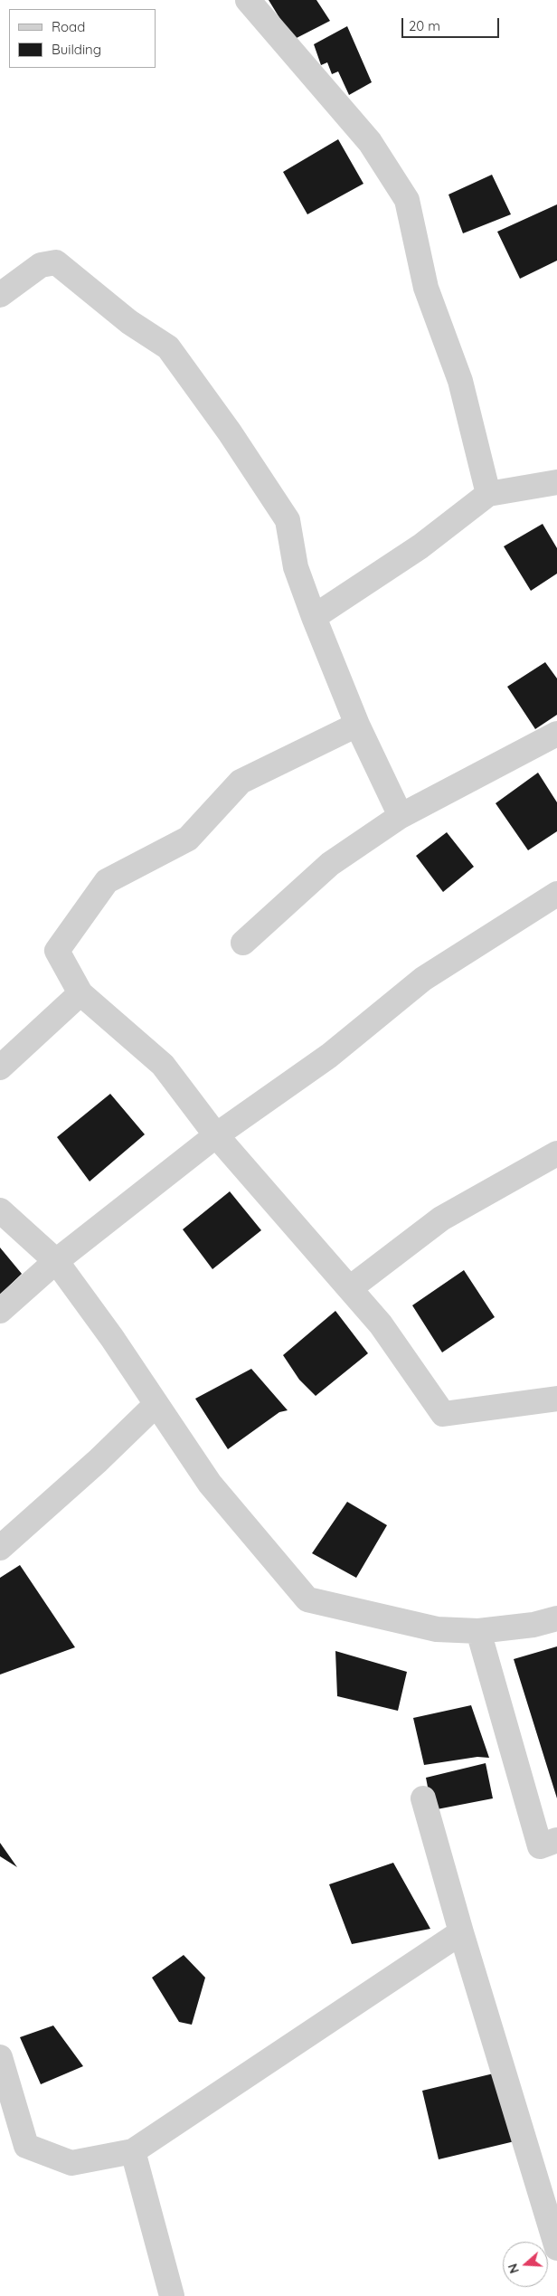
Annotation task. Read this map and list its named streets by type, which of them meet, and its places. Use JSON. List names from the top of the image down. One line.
{"legend":["Road","Building"],"scale_bar":"20 m","north":"left"}
